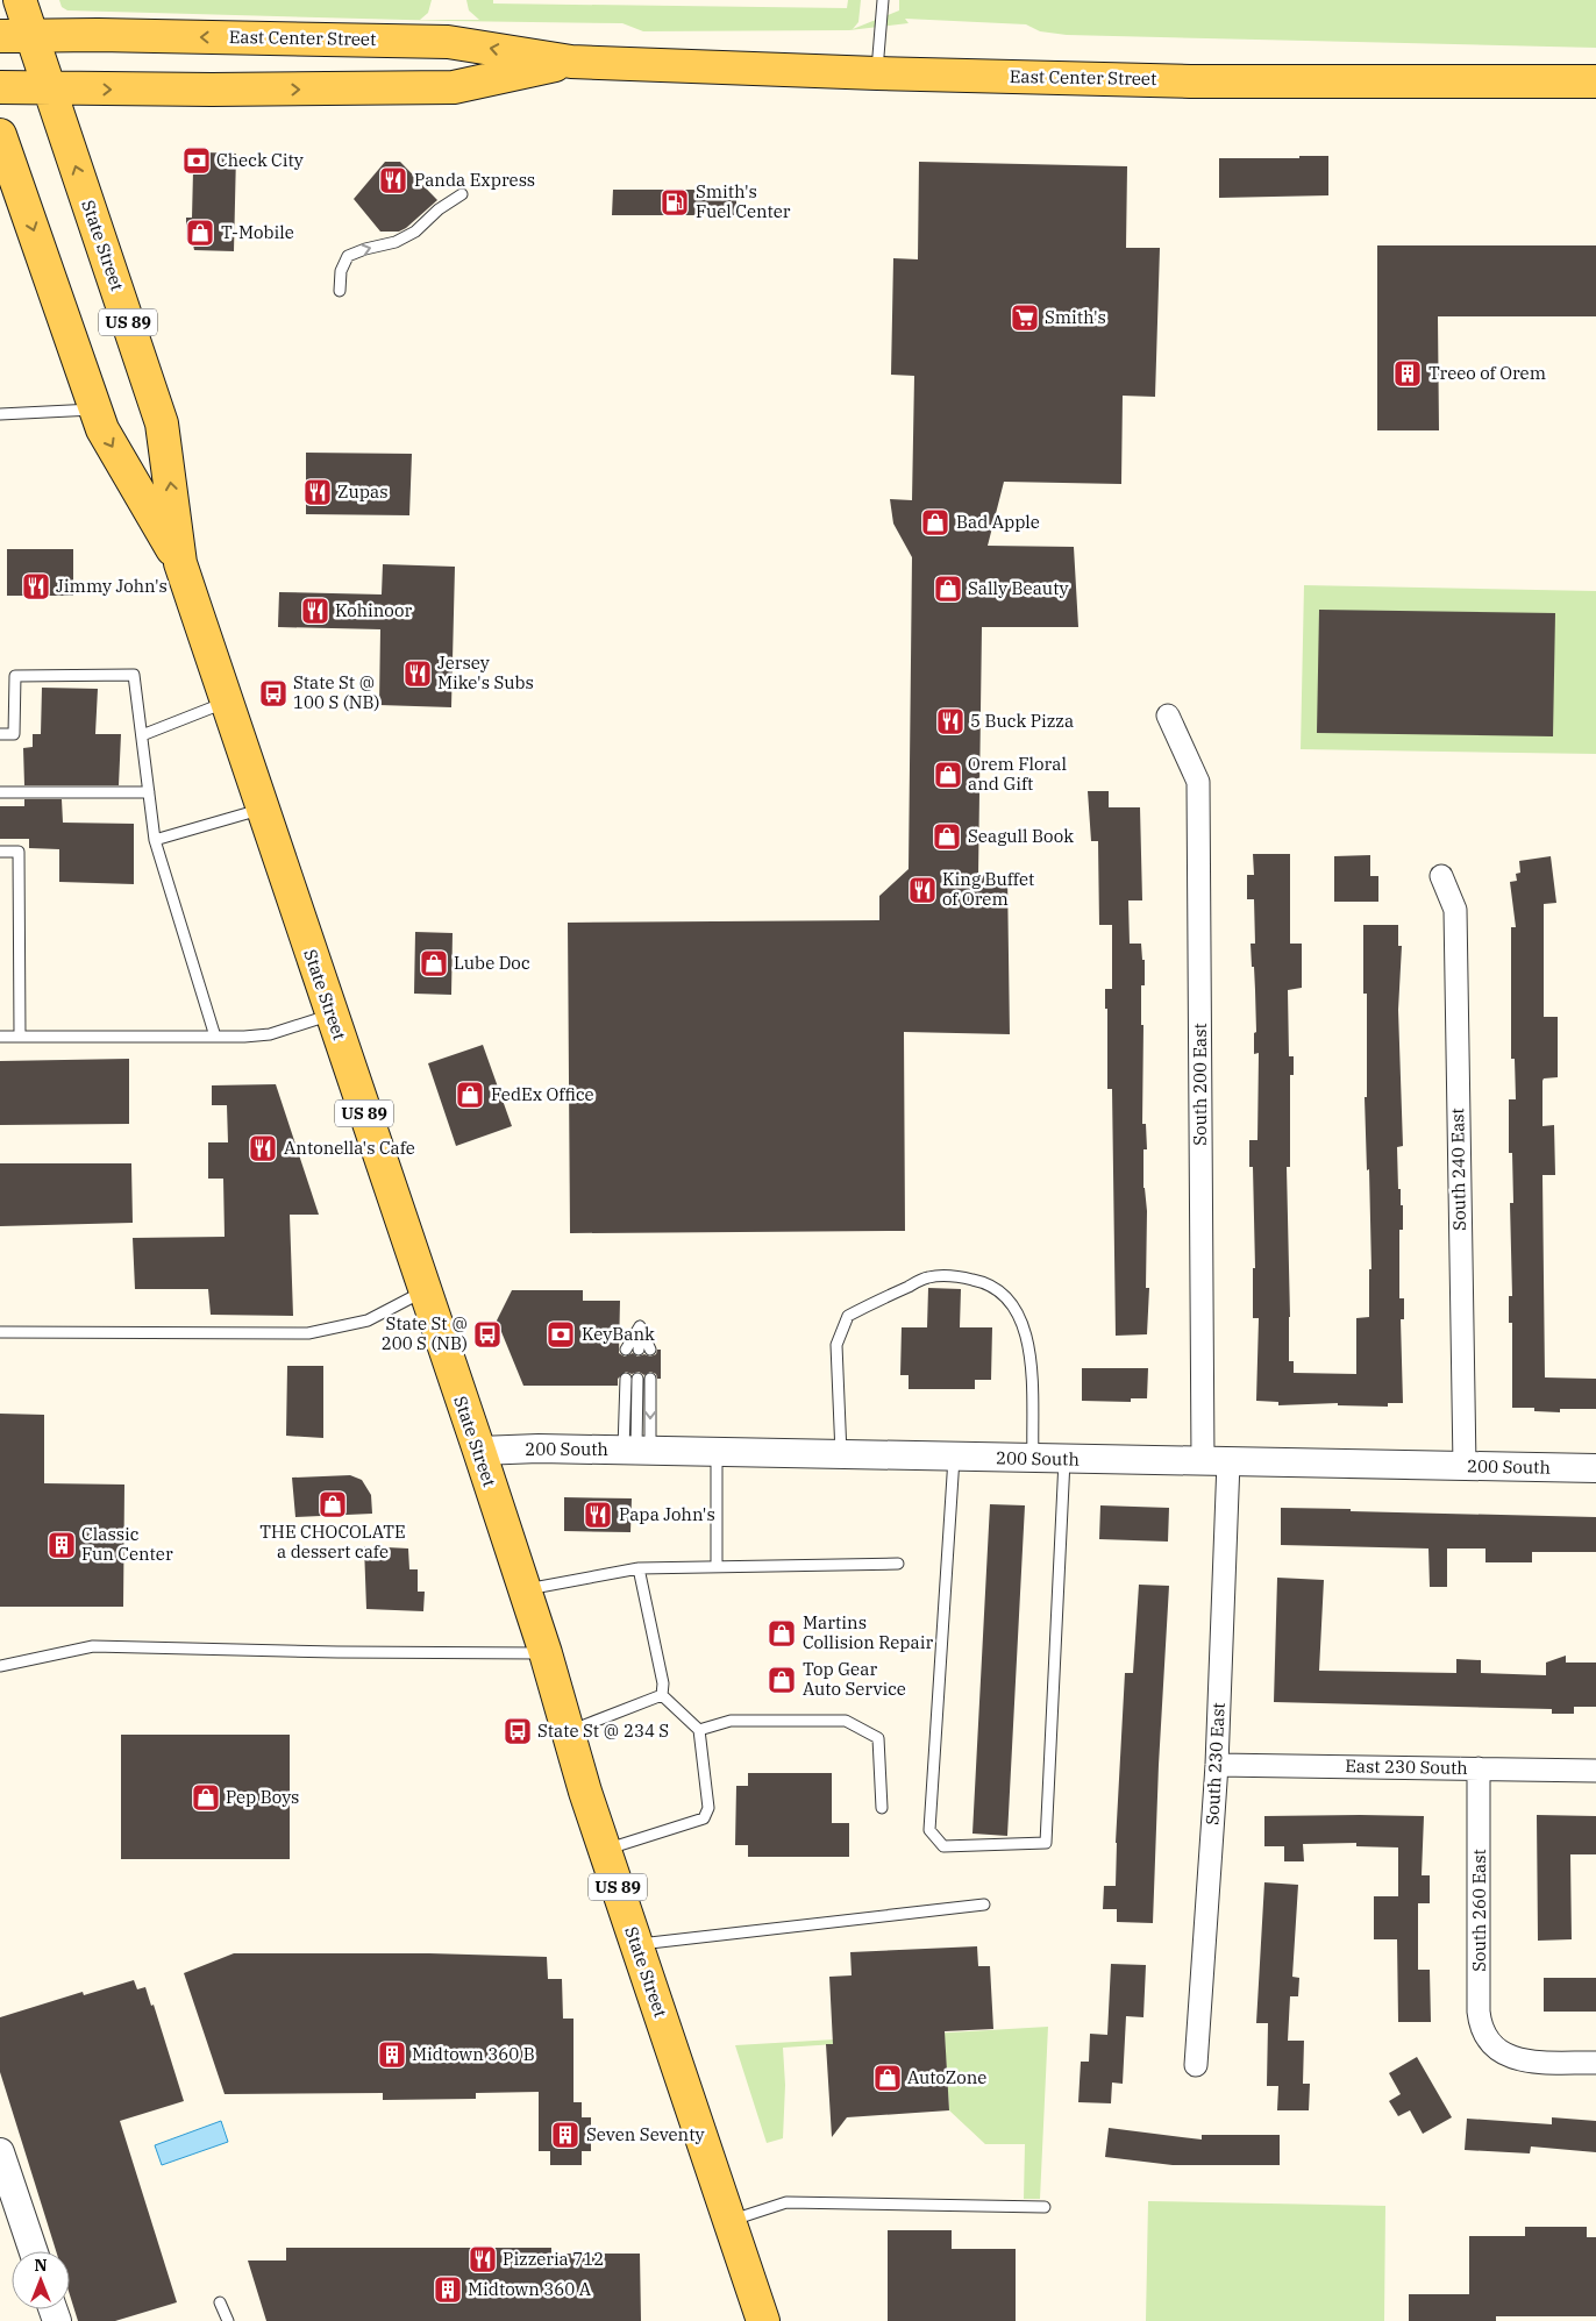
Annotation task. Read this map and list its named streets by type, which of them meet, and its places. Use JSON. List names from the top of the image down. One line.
{"streets":{"main road":["East Center Street","State Street","US 89"],"street":["South 200 East","South 240 East","200 South","South 230 East","East 230 South","South 260 East"]},"crossings":[["East Center Street","State Street"],["State Street","200 South"],["South 200 East","200 South"],["South 200 East","South 230 East"],["South 240 East","200 South"],["200 South","South 230 East"],["South 230 East","East 230 South"],["East 230 South","South 260 East"]],"places":{"bank":["Check City","KeyBank"],"restaurant":["Panda Express","Zupas","Jimmy John's","Kohinoor","Jersey Mike's Subs","5 Buck Pizza","King Buffet of Orem","Antonella's Cafe","Papa John's","Pizzeria 712"],"fuel station":["Smith's Fuel Center"],"shop":["T-Mobile","Bad Apple","Sally Beauty","Orem Floral and Gift","Seagull Book","Lube Doc","FedEx Office","THE CHOCOLATE a dessert cafe","Martins Collision Repair","Top Gear Auto Service","Pep Boys","AutoZone"],"supermarket":["Smith's"],"building":["Treeo of Orem","Classic Fun Center","Midtown 360 B","Seven Seventy","Midtown 360 A"],"bus stop":["State St @ 100 S (NB)","State St @ 200 S (NB)","State St @ 234 S"]},"north":"top"}
